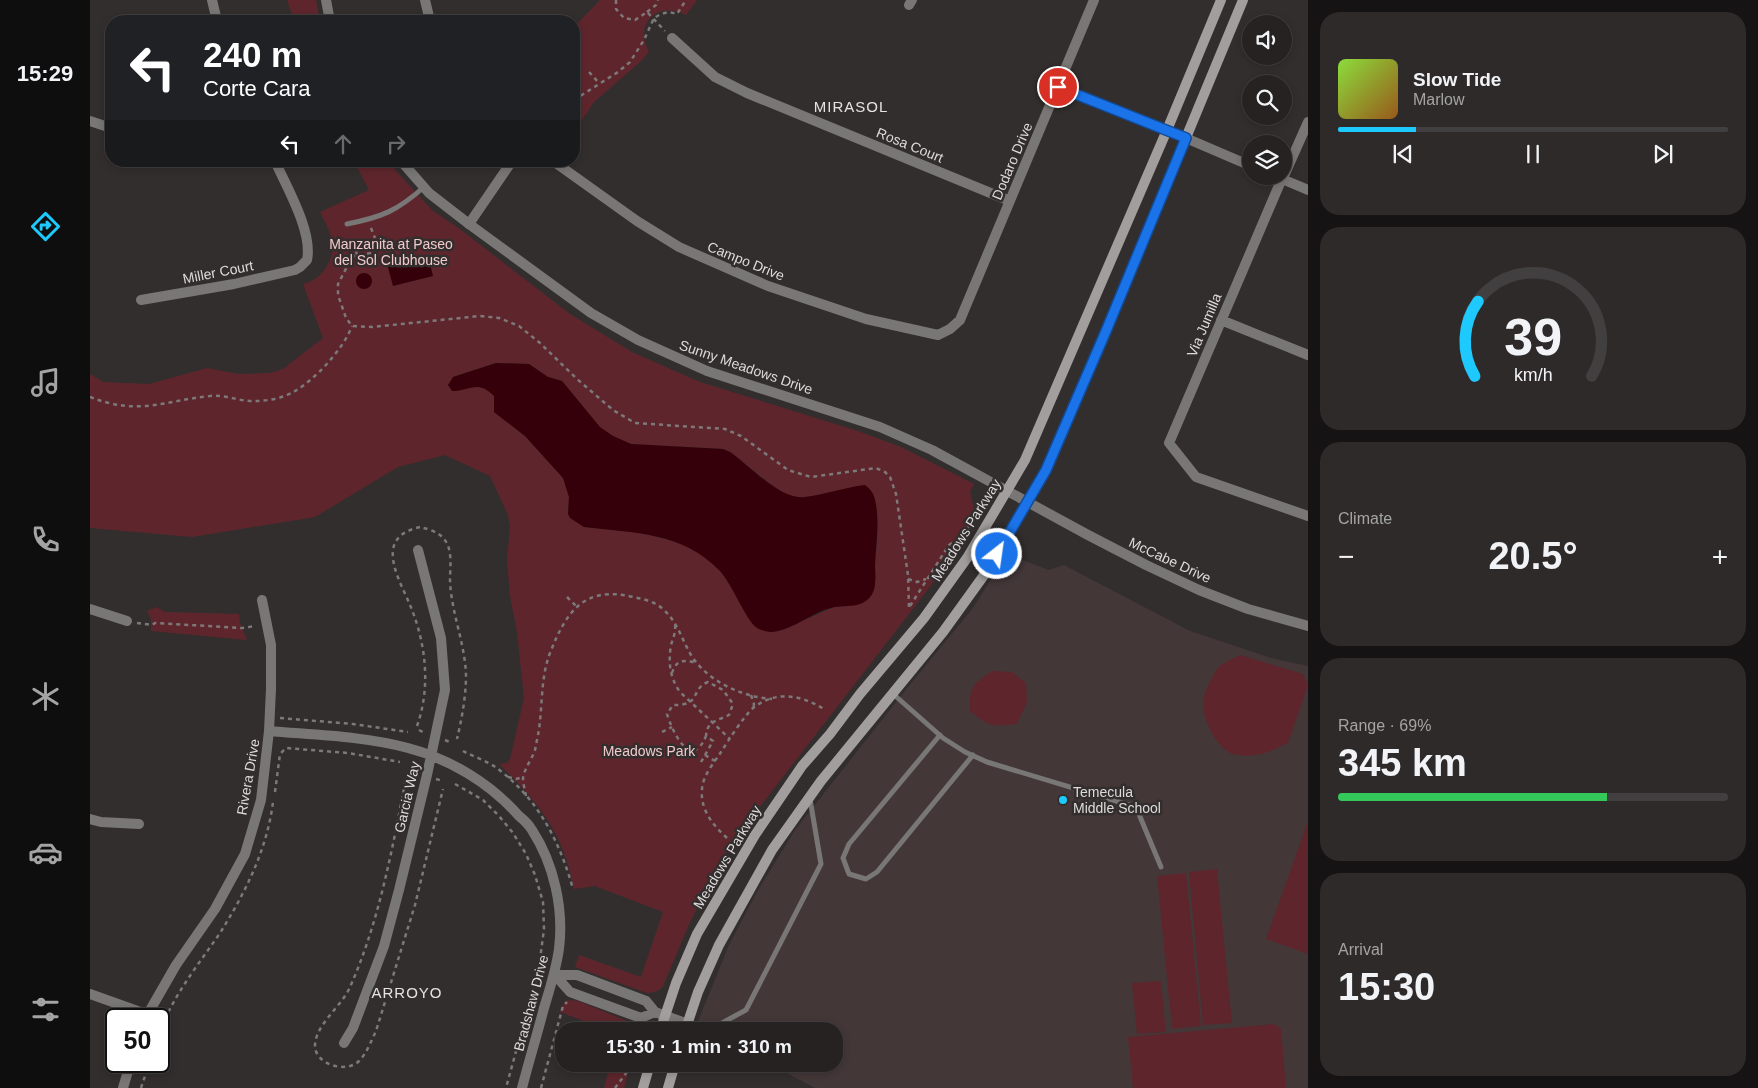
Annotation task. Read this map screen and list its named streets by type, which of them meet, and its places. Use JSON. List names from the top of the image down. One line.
{"streets":{"main road":["Meadows Parkway"],"street":["Rosa Court","Dodaro Drive","Campo Drive","Miller Court","Via Jumilla","Sunny Meadows Drive","McCabe Drive","Rivera Drive","Garcia Way","Bradshaw Drive"]},"crossings":[["Rosa Court","Dodaro Drive"],["Dodaro Drive","Campo Drive"],["Sunny Meadows Drive","Meadows Parkway"],["Sunny Meadows Drive","McCabe Drive"],["Rivera Drive","Bradshaw Drive"],["Garcia Way","Bradshaw Drive"]],"districts":["MIRASOL","ARROYO"],"parks":["Manzanita at Paseo del Sol Clubhouse","Meadows Park"],"places":["Temecula Middle School"],"page":{"tabs":"15:29","turn":["240 m","Corte Cara"],"song":["Slow Tide","Marlow"],"tile":["Climate",["Range · 69%","345 km"],["Arrival","15:30"]],"heat":["−","20.5°","+"],"limit":"50","trip":"15:30 · 1 min · 310 m","gauge":["39","km/h"]}}
